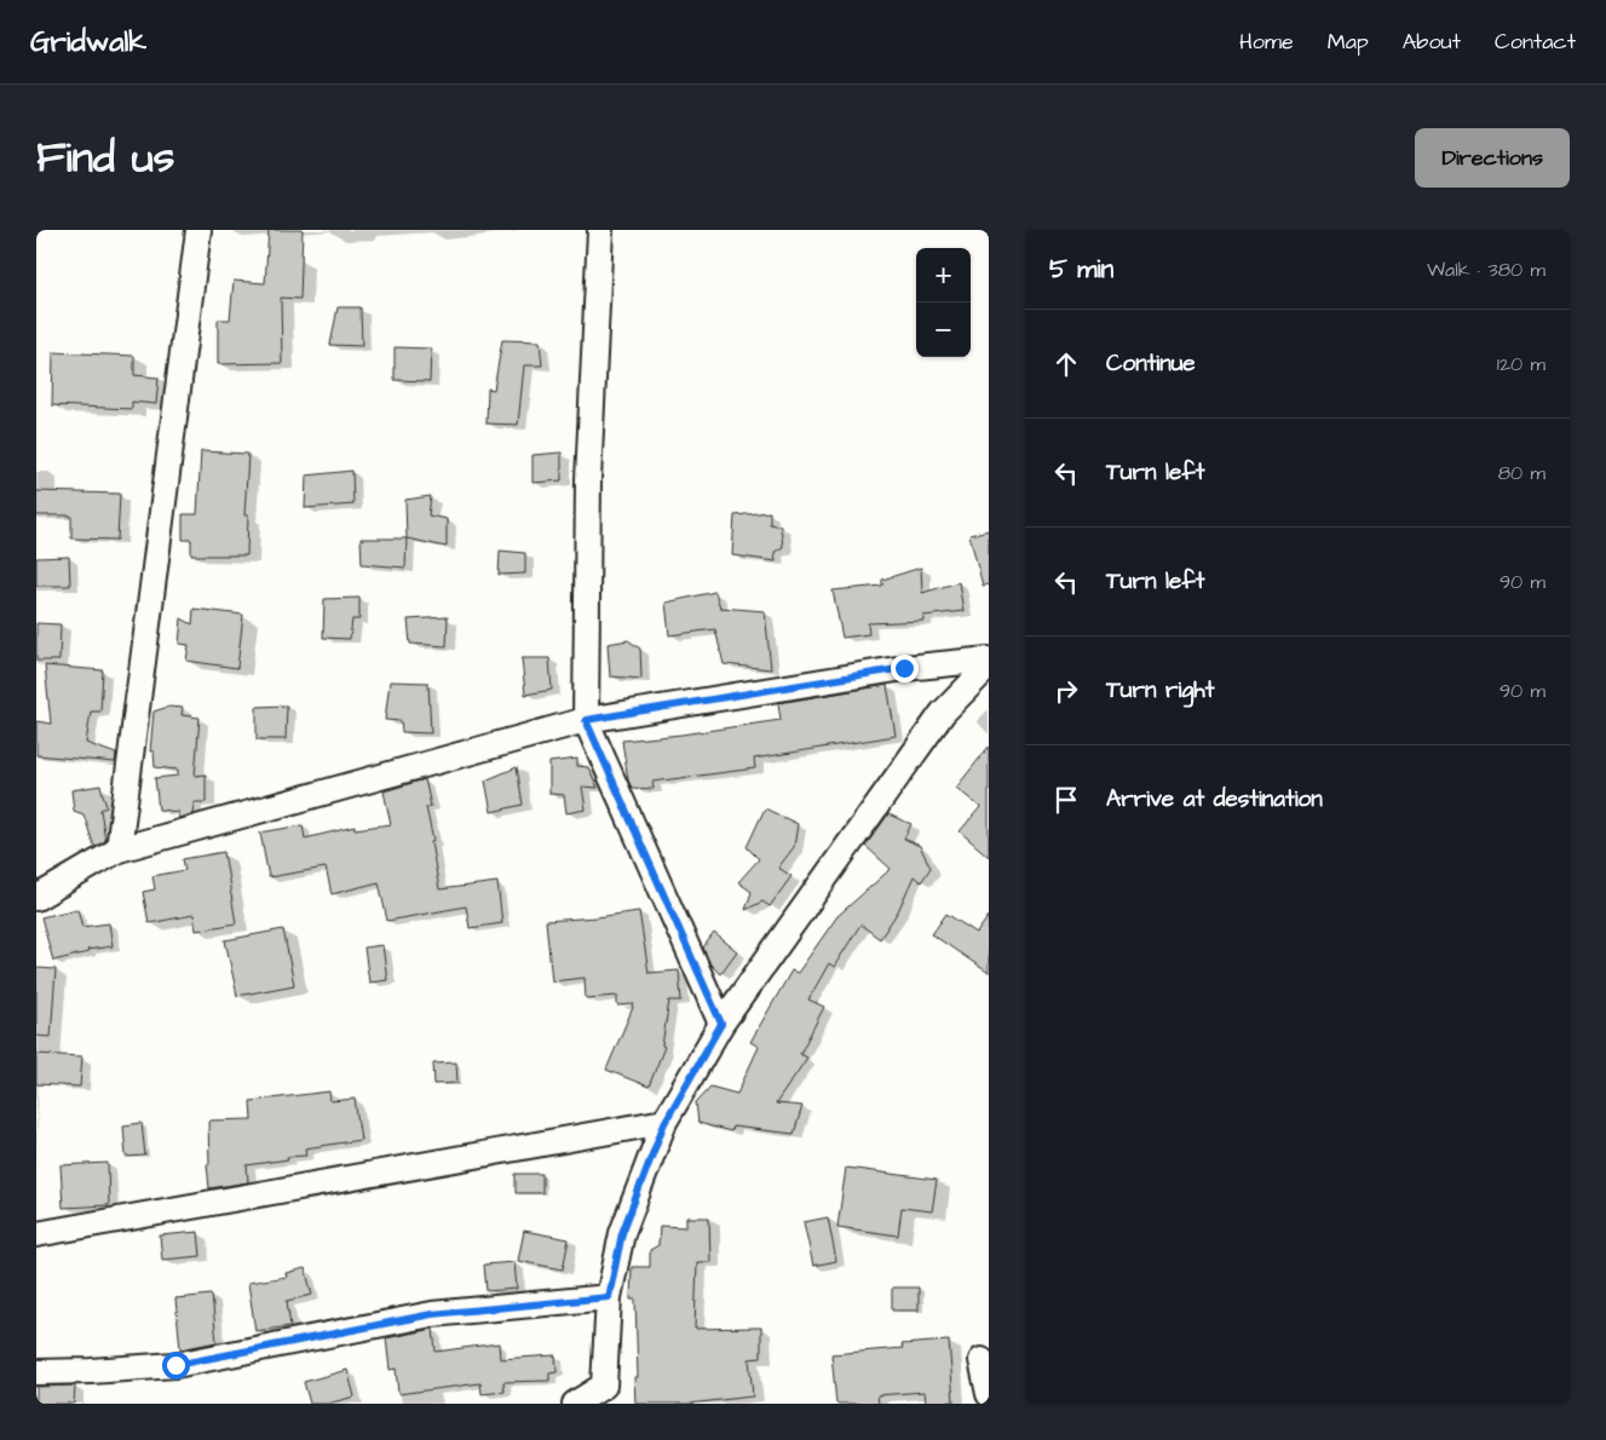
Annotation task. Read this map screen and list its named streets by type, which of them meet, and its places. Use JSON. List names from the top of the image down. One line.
{"page":{"header":"Gridwalk","nav":["Home","Map","About","Contact"],"title":"Find us","buttons":"Directions","heading":["5 min","Walk · 380 m"],"map_buttons":["+","−"],"list":[["Continue","120 m"],["Turn left","80 m"],["Turn left","90 m"],["Turn right","90 m"],"Arrive at destination"]}}
